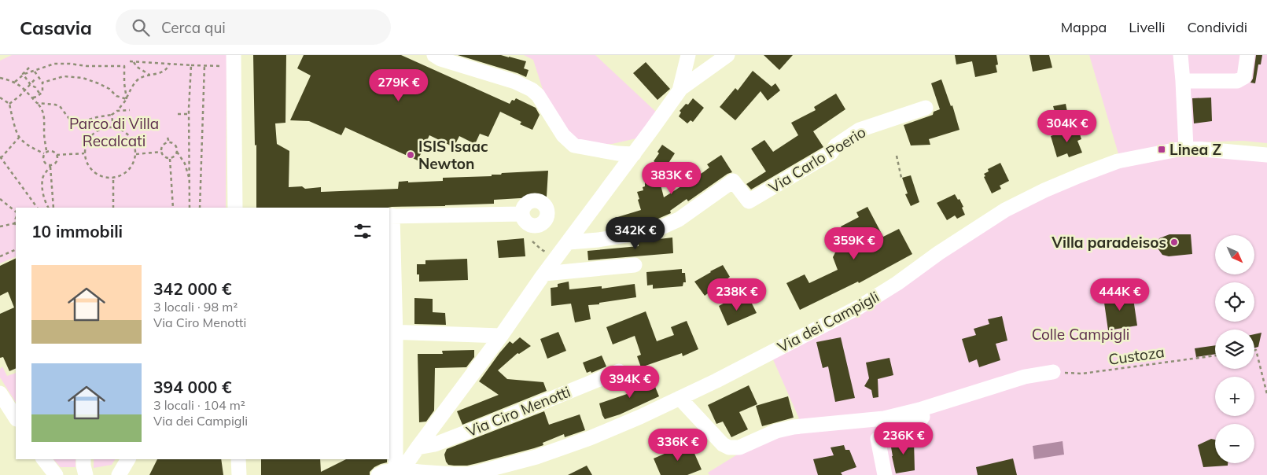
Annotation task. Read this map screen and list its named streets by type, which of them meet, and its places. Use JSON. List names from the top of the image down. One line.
{"streets":{"street":["Via Carlo Poerio","Via dei Campigli","Via Ciro Menotti"],"path":["Custoza"]},"parks":["Parco di Villa Recalcati","Colle Campigli"],"places":{"transit":["Linea Z"],"other":["ISIS Isaac Newton","Villa paradeisos"]},"north":"bottom right","page":{"header":"Casavia","search":"Cerca qui","nav":["Mappa","Livelli","Condividi"],"price":["279K €","304K €","383K €","342K €","359K €","238K €","444K €","394K €","236K €","336K €"],"heading":"10 immobili","map_buttons":["+","−"],"list":[{"name":"342 000 €","note":"3 locali · 98 m² · Via Ciro Menotti"},{"name":"394 000 €","note":"3 locali · 104 m² · Via dei Campigli"}]}}
